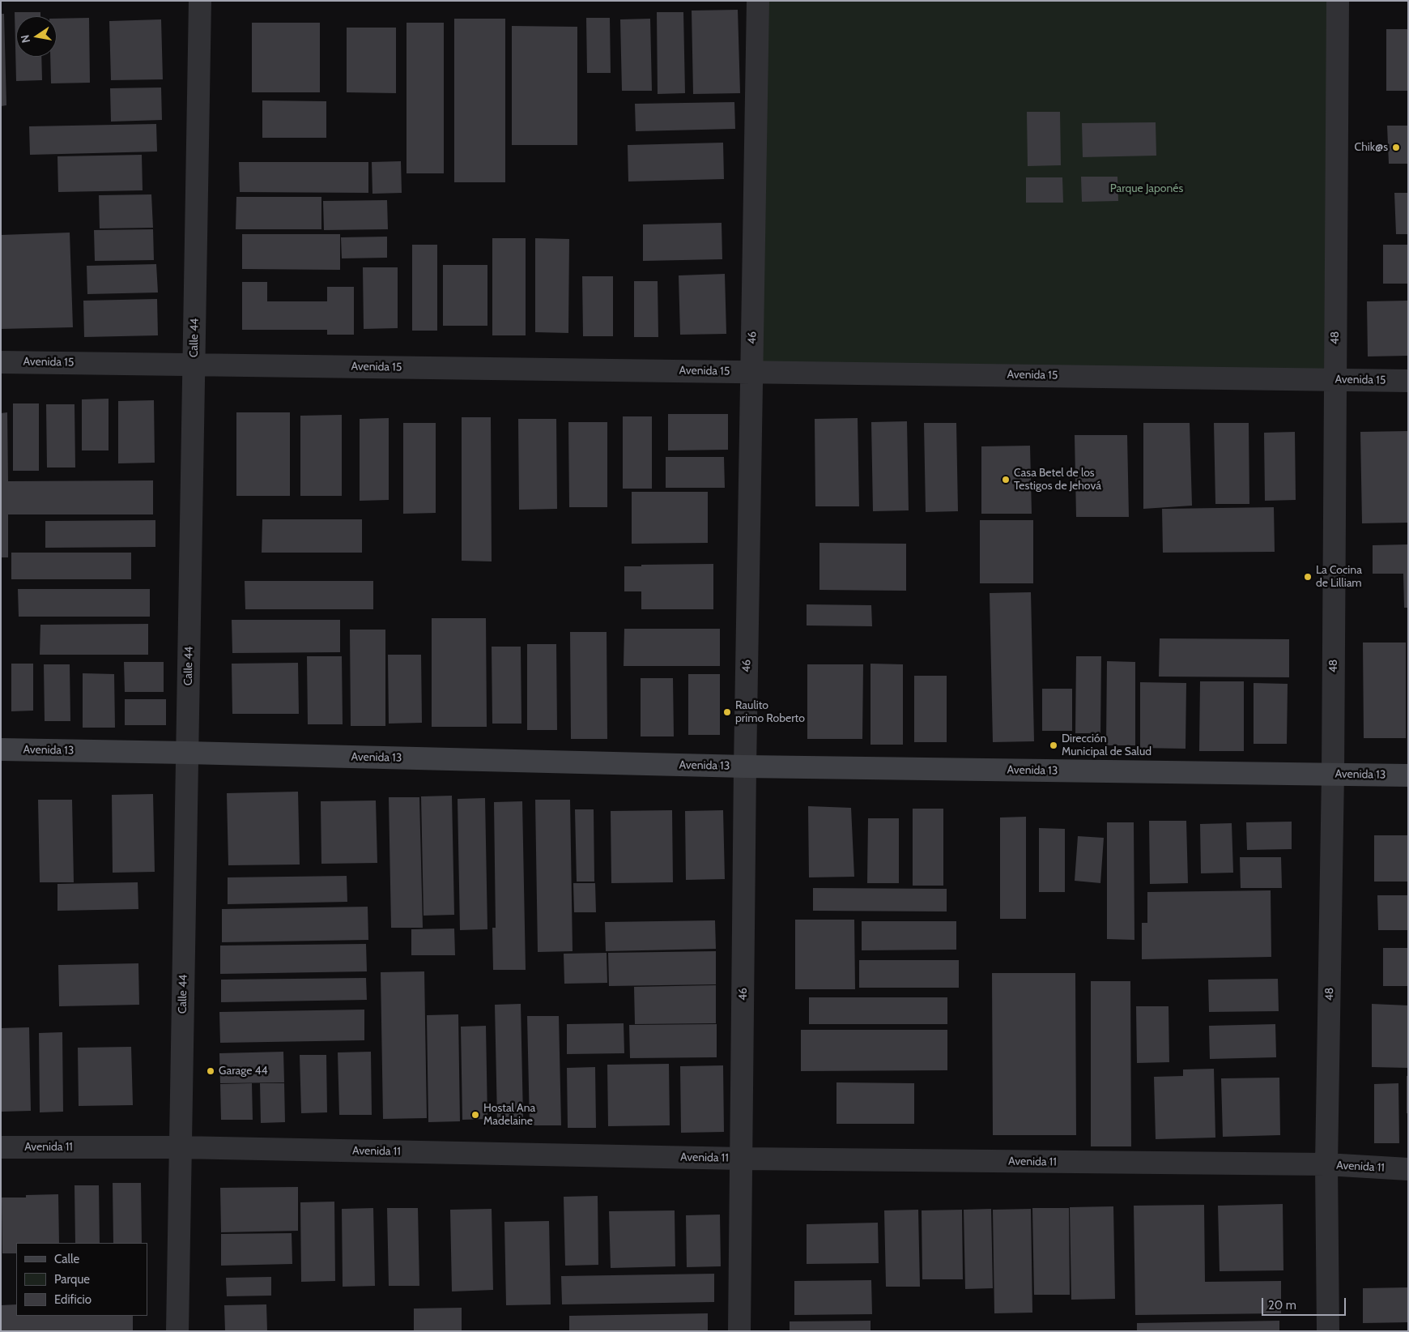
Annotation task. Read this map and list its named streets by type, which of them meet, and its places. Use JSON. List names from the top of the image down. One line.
{"streets":{"street":["Calle 44","46","48","Avenida 15","Avenida 13","Avenida 11"]},"crossings":[["Calle 44","Avenida 15"],["Calle 44","Avenida 13"],["Calle 44","Avenida 11"],["46","Avenida 15"],["46","Avenida 13"],["46","Avenida 11"],["48","Avenida 15"],["48","Avenida 13"],["48","Avenida 11"]],"parks":["Parque Japonés"],"places":["Chik@s","Casa Betel de los Testigos de Jehová","La Cocina de Lilliam","Raulito primo Roberto","Dirección Municipal de Salud","Garage 44","Hostal Ana Madelaine"],"legend":["Calle","Parque","Edificio"],"scale_bar":"20 m","north":"left"}
